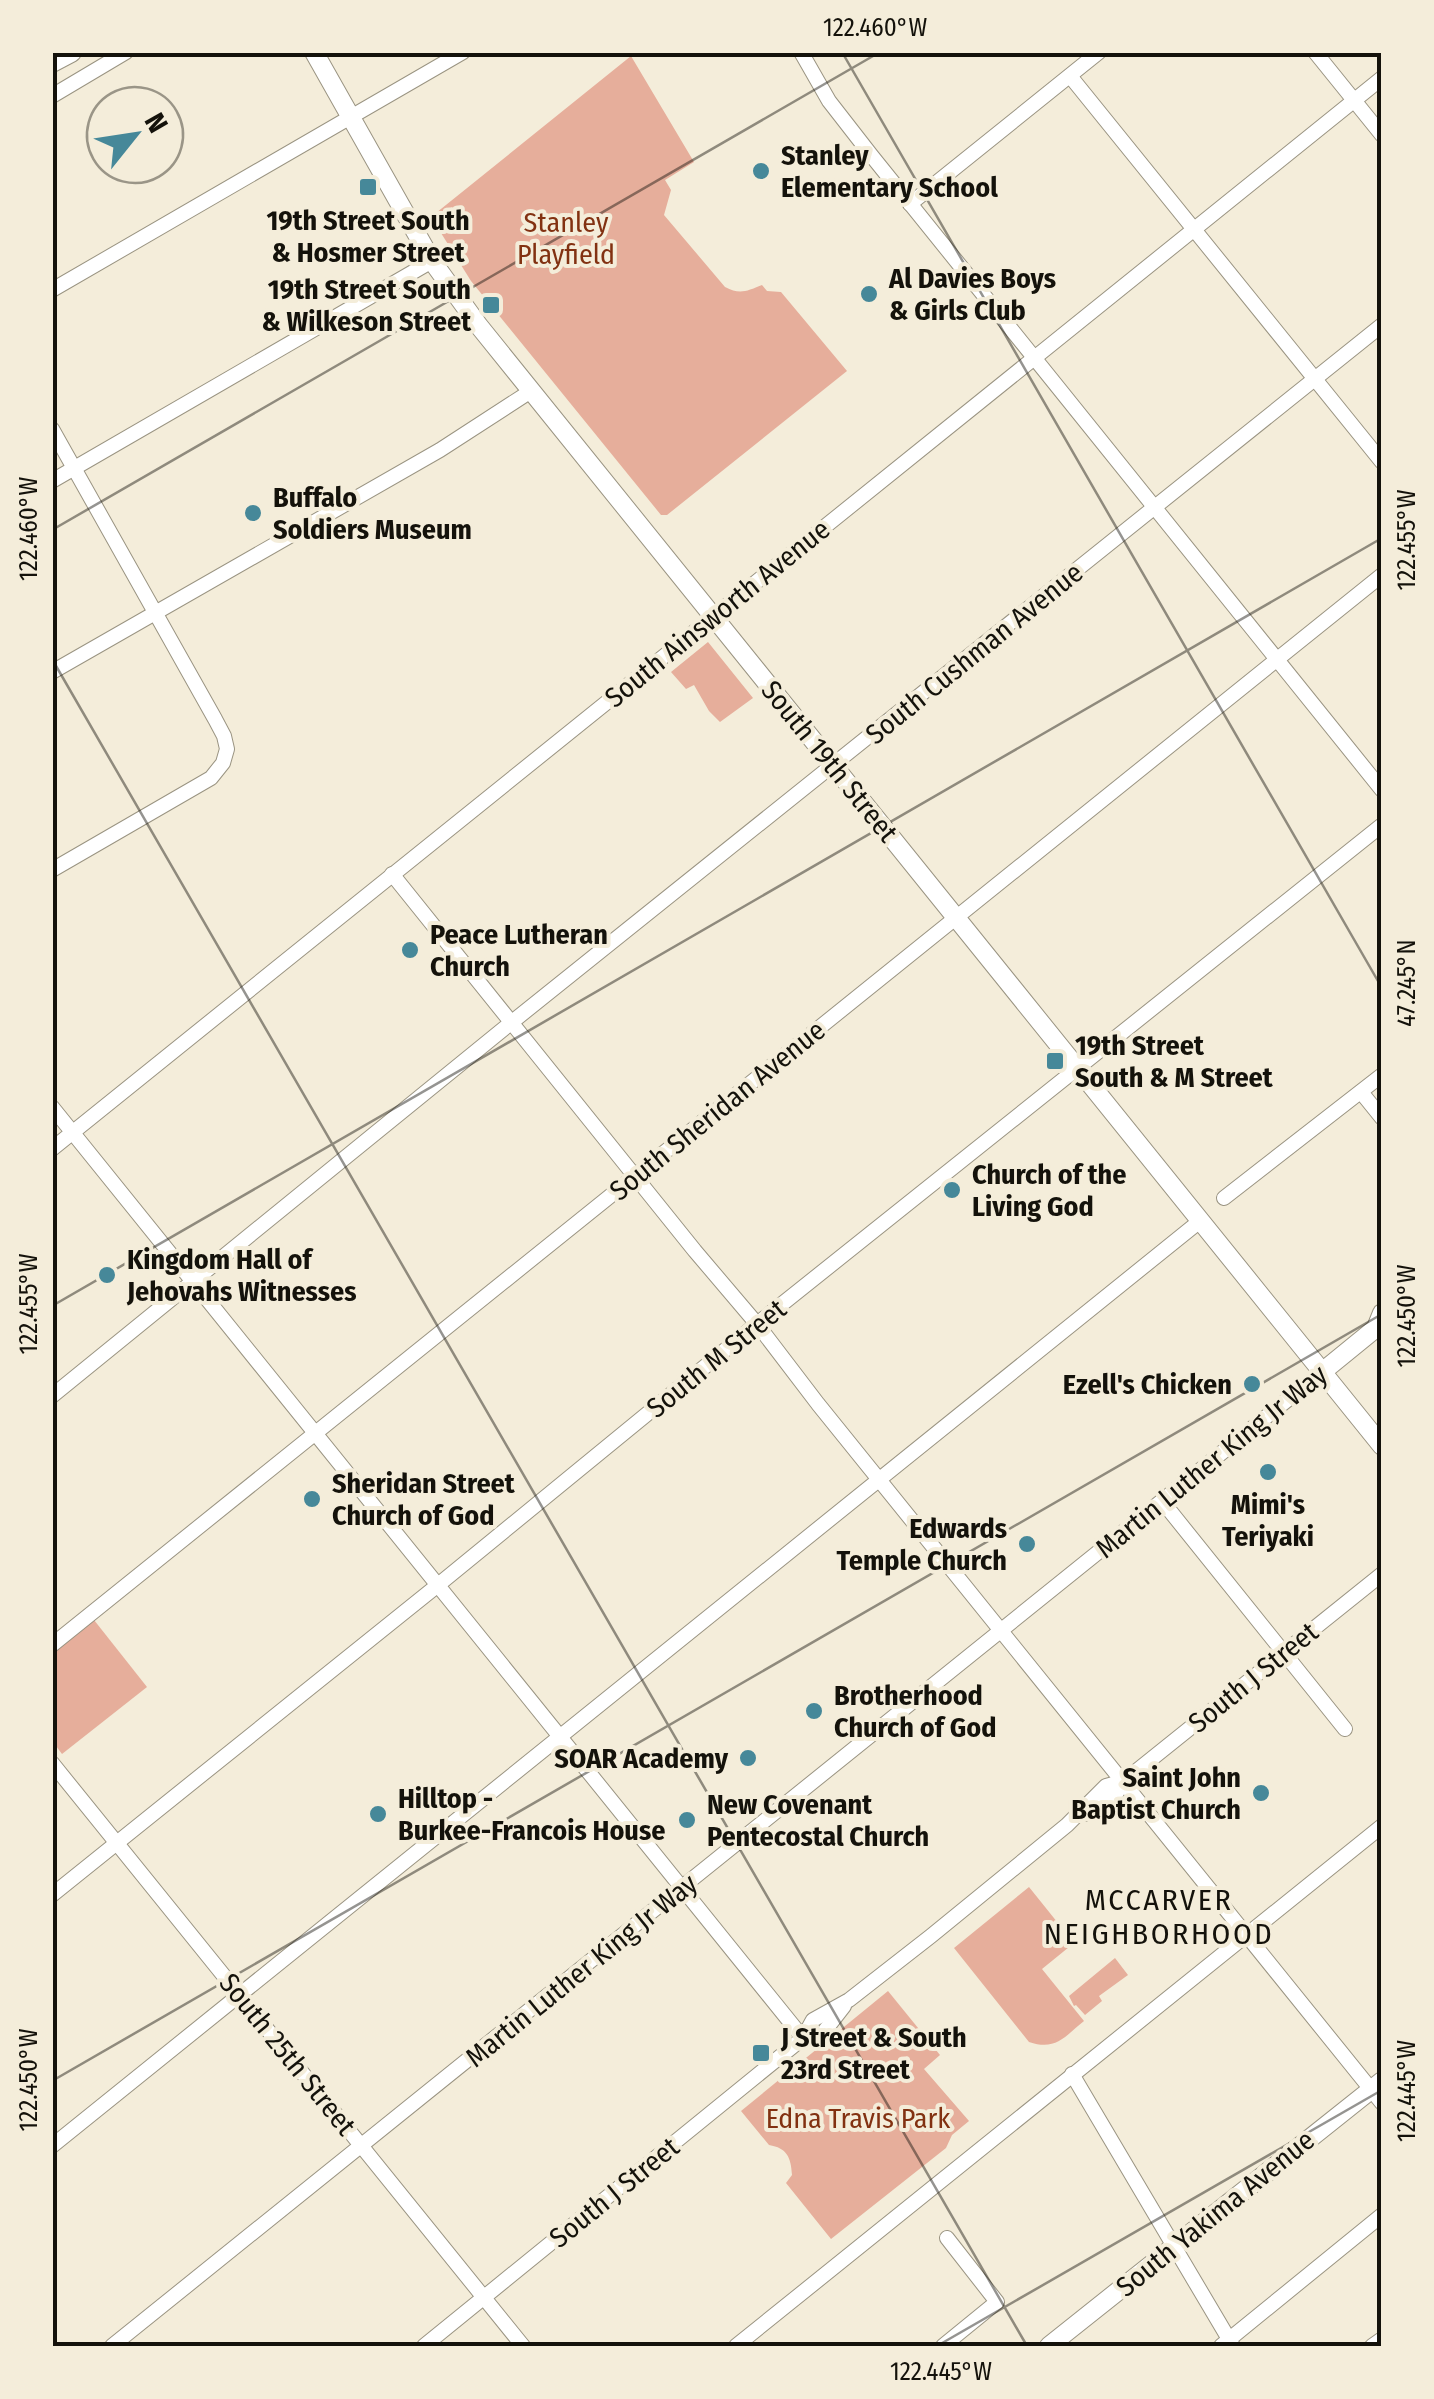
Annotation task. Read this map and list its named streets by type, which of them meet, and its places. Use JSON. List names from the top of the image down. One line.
{"streets":{"main road":["South 19th Street","Martin Luther King Jr Way","South Yakima Avenue"],"street":["South Ainsworth Avenue","South Cushman Avenue","South Sheridan Avenue","South M Street","South J Street","South 25th Street"]},"crossings":[["South Ainsworth Avenue","South 19th Street"],["South Cushman Avenue","South 19th Street"],["South 19th Street","South Sheridan Avenue"],["South 19th Street","South M Street"],["South 19th Street","Martin Luther King Jr Way"],["South M Street","South 25th Street"],["Martin Luther King Jr Way","South 25th Street"],["South J Street","South 25th Street"]],"districts":["MCCARVER NEIGHBORHOOD"],"parks":["Stanley Playfield","Edna Travis Park"],"places":{"other":["Stanley Elementary School","Al Davies Boys & Girls Club","Buffalo Soldiers Museum","Peace Lutheran Church","Church of the Living God","Kingdom Hall of Jehovahs Witnesses","Ezell's Chicken","Mimi's Teriyaki","Sheridan Street Church of God","Edwards Temple Church","Brotherhood Church of God","SOAR Academy","Saint John Baptist Church","Hilltop - Burkee-Francois House","New Covenant Pentecostal Church"],"transit":["19th Street South & Hosmer Street","19th Street South & Wilkeson Street","19th Street South & M Street","J Street & South 23rd Street"]},"north":"top right","coordinates":["122.460°W","122.455°W","47.245°N","122.450°W","122.445°W"]}
